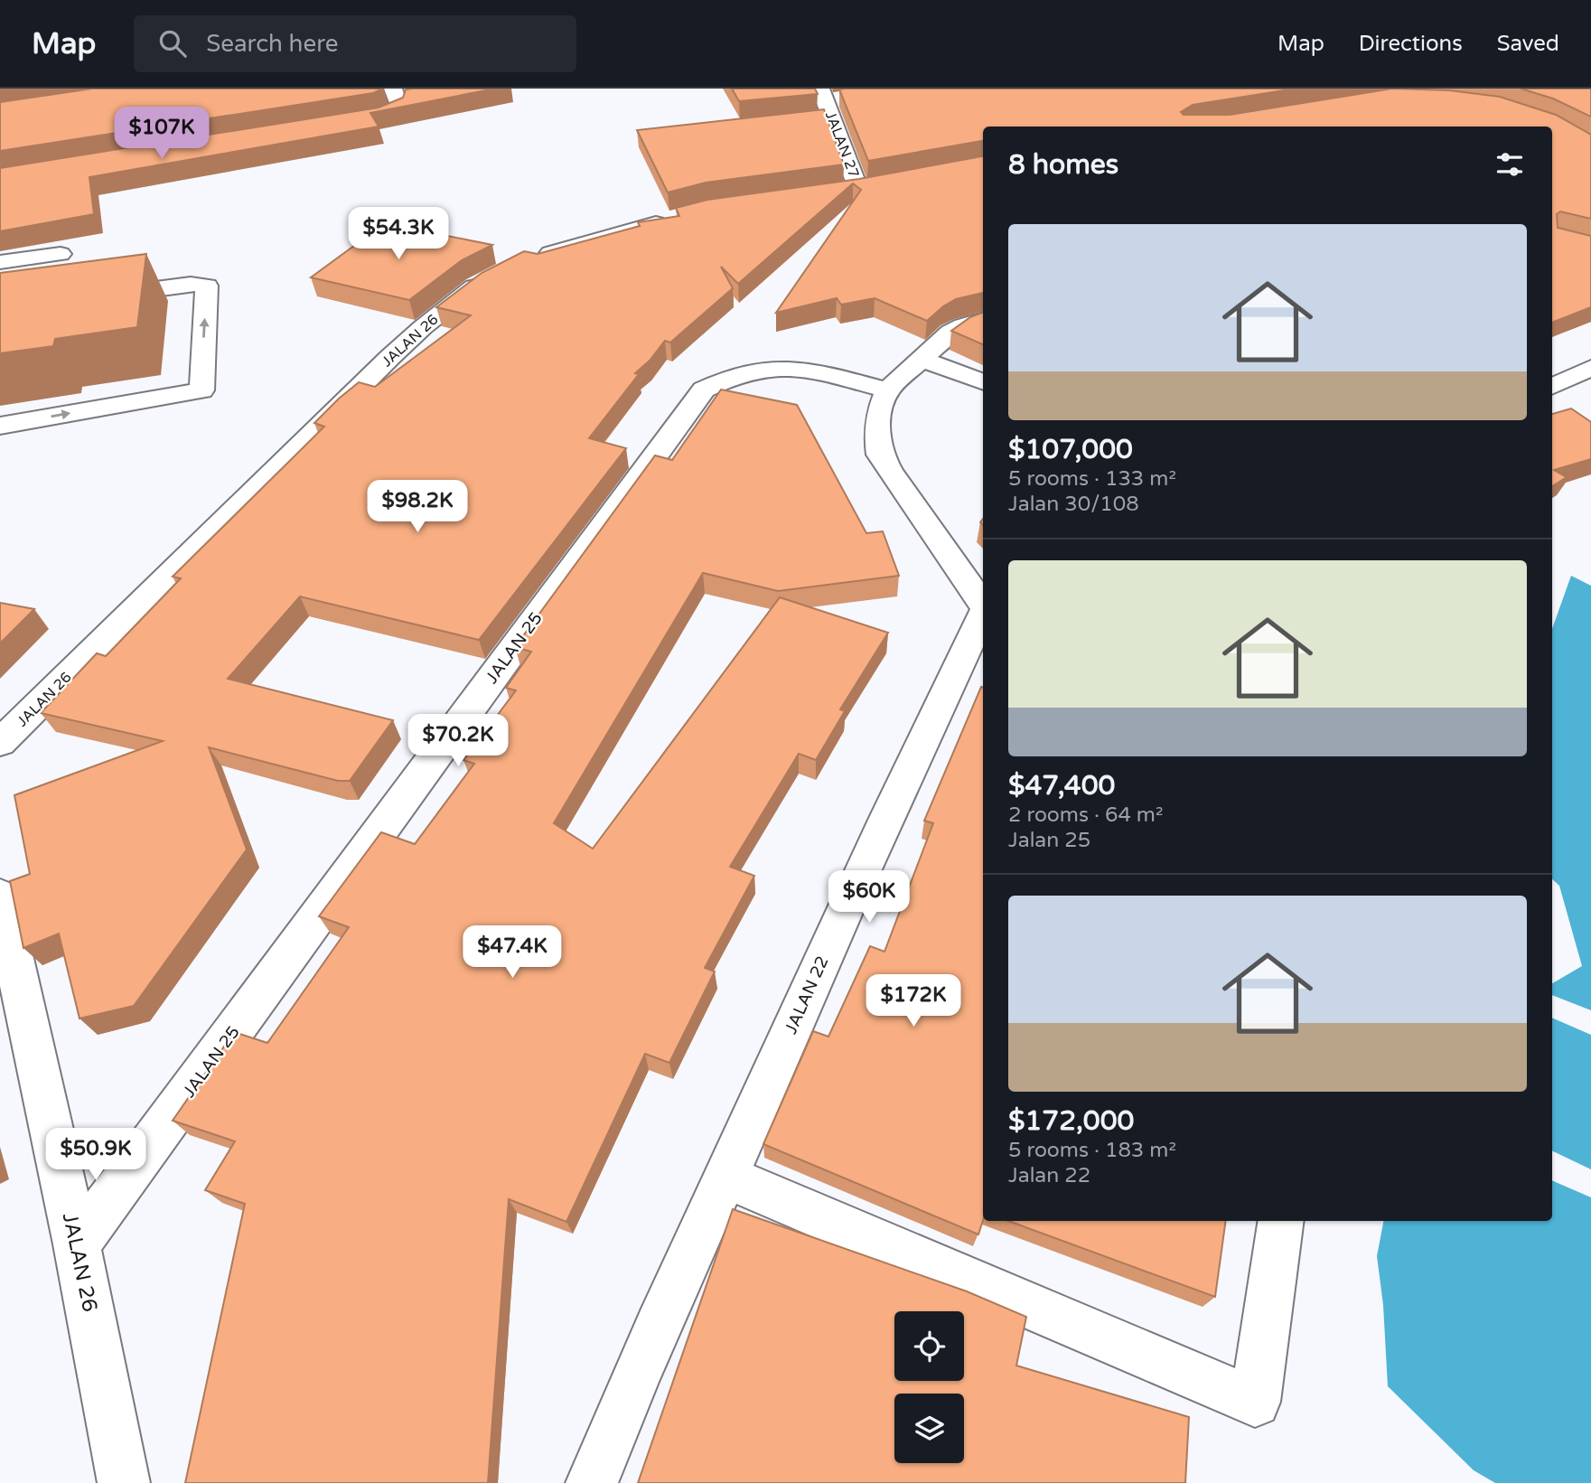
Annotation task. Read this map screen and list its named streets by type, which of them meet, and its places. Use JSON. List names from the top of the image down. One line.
{"streets":{"street":["JALAN 27","JALAN 26","JALAN 25","JALAN 22"]},"crossings":[["JALAN 26","JALAN 25"],["JALAN 25","JALAN 22"]],"page":{"header":"Map","search":"Search here","nav":["Map","Directions","Saved"],"price":["$107K","$54.3K","$98.2K","$70.2K","$60K","$47.4K","$172K","$50.9K"],"heading":"8 homes","list":[{"name":"$107,000","note":"5 rooms · 133 m² · Jalan 30/108"},{"name":"$47,400","note":"2 rooms · 64 m² · Jalan 25"},{"name":"$172,000","note":"5 rooms · 183 m² · Jalan 22"}]}}
